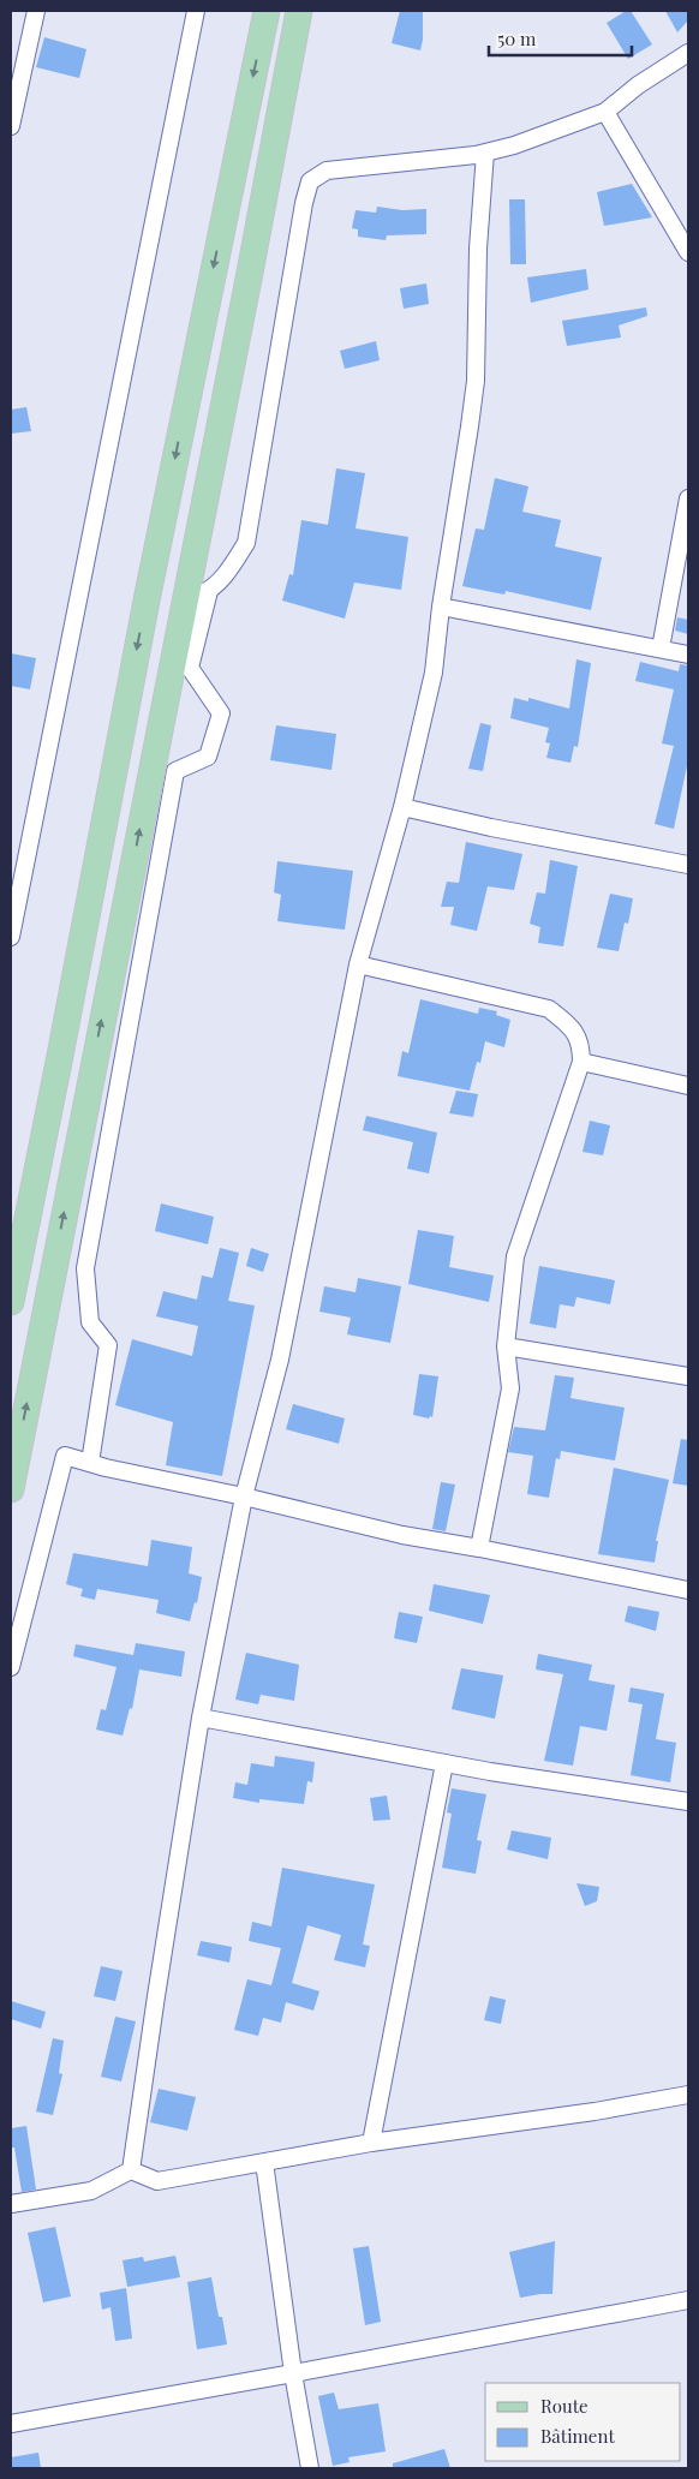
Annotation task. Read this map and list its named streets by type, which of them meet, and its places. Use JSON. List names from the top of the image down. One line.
{"legend":["Route","Bâtiment"],"scale_bar":"50 m"}
